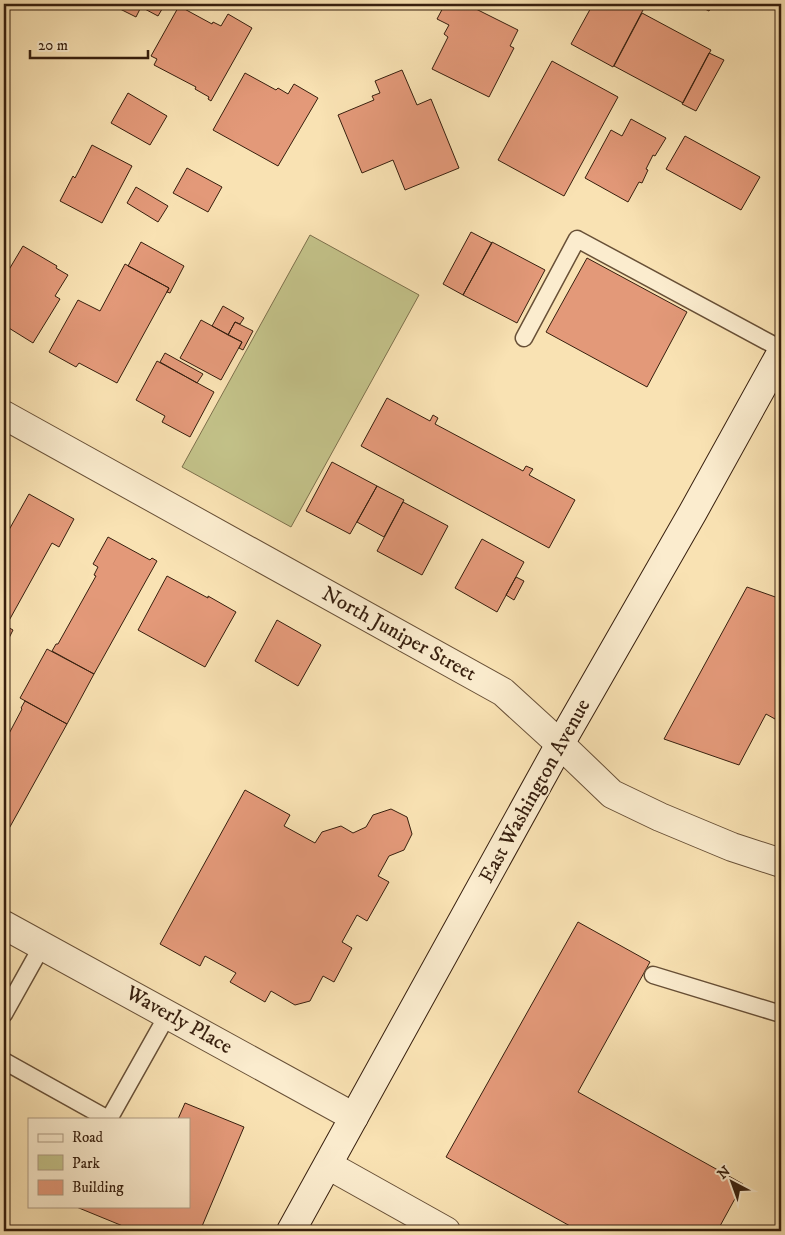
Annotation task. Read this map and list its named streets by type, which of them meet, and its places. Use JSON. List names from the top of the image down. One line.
{"streets":{"street":["North Juniper Street","East Washington Avenue","Waverly Place"]},"crossings":[["North Juniper Street","East Washington Avenue"],["East Washington Avenue","Waverly Place"]],"legend":["Road","Park","Building"],"scale_bar":"20 m","north":"top left"}
